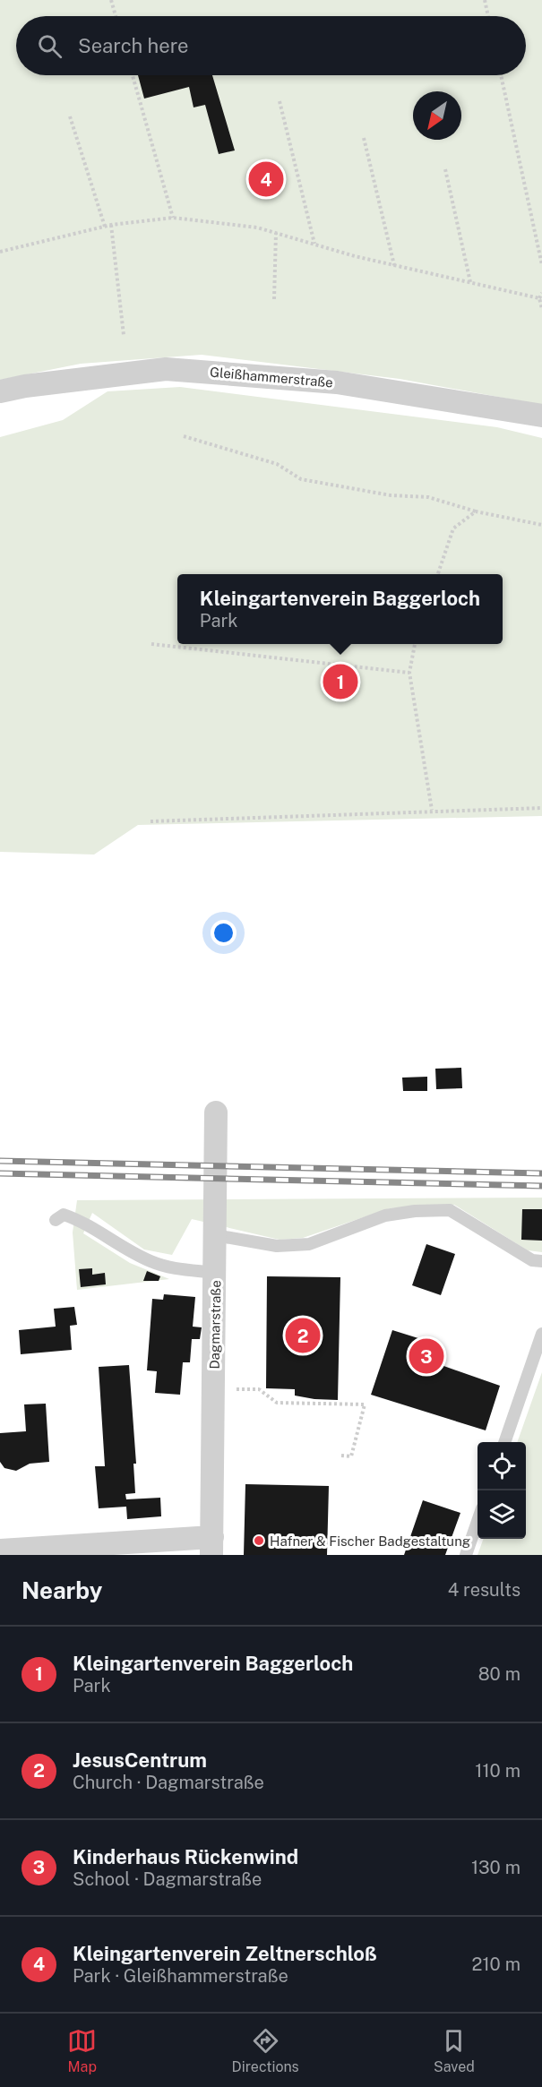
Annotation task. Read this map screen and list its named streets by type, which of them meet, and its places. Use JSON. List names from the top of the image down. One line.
{"streets":{"street":["Gleißhammerstraße","Dagmarstraße"]},"places":["Hafner & Fischer Badgestaltung"],"north":"bottom left","page":{"search":"Search here","pins":["4","1","2","3"],"popup":["Kleingartenverein Baggerloch","Park"],"heading":["Nearby","4 results"],"list":[{"mark":"1","name":"Kleingartenverein Baggerloch","note":"Park","value":"80 m"},{"mark":"2","name":"JesusCentrum","note":"Church · Dagmarstraße","value":"110 m"},{"mark":"3","name":"Kinderhaus Rückenwind","note":"School · Dagmarstraße","value":"130 m"},{"mark":"4","name":"Kleingartenverein Zeltnerschloß","note":"Park · Gleißhammerstraße","value":"210 m"}],"nav":["Map","Directions","Saved"]}}
